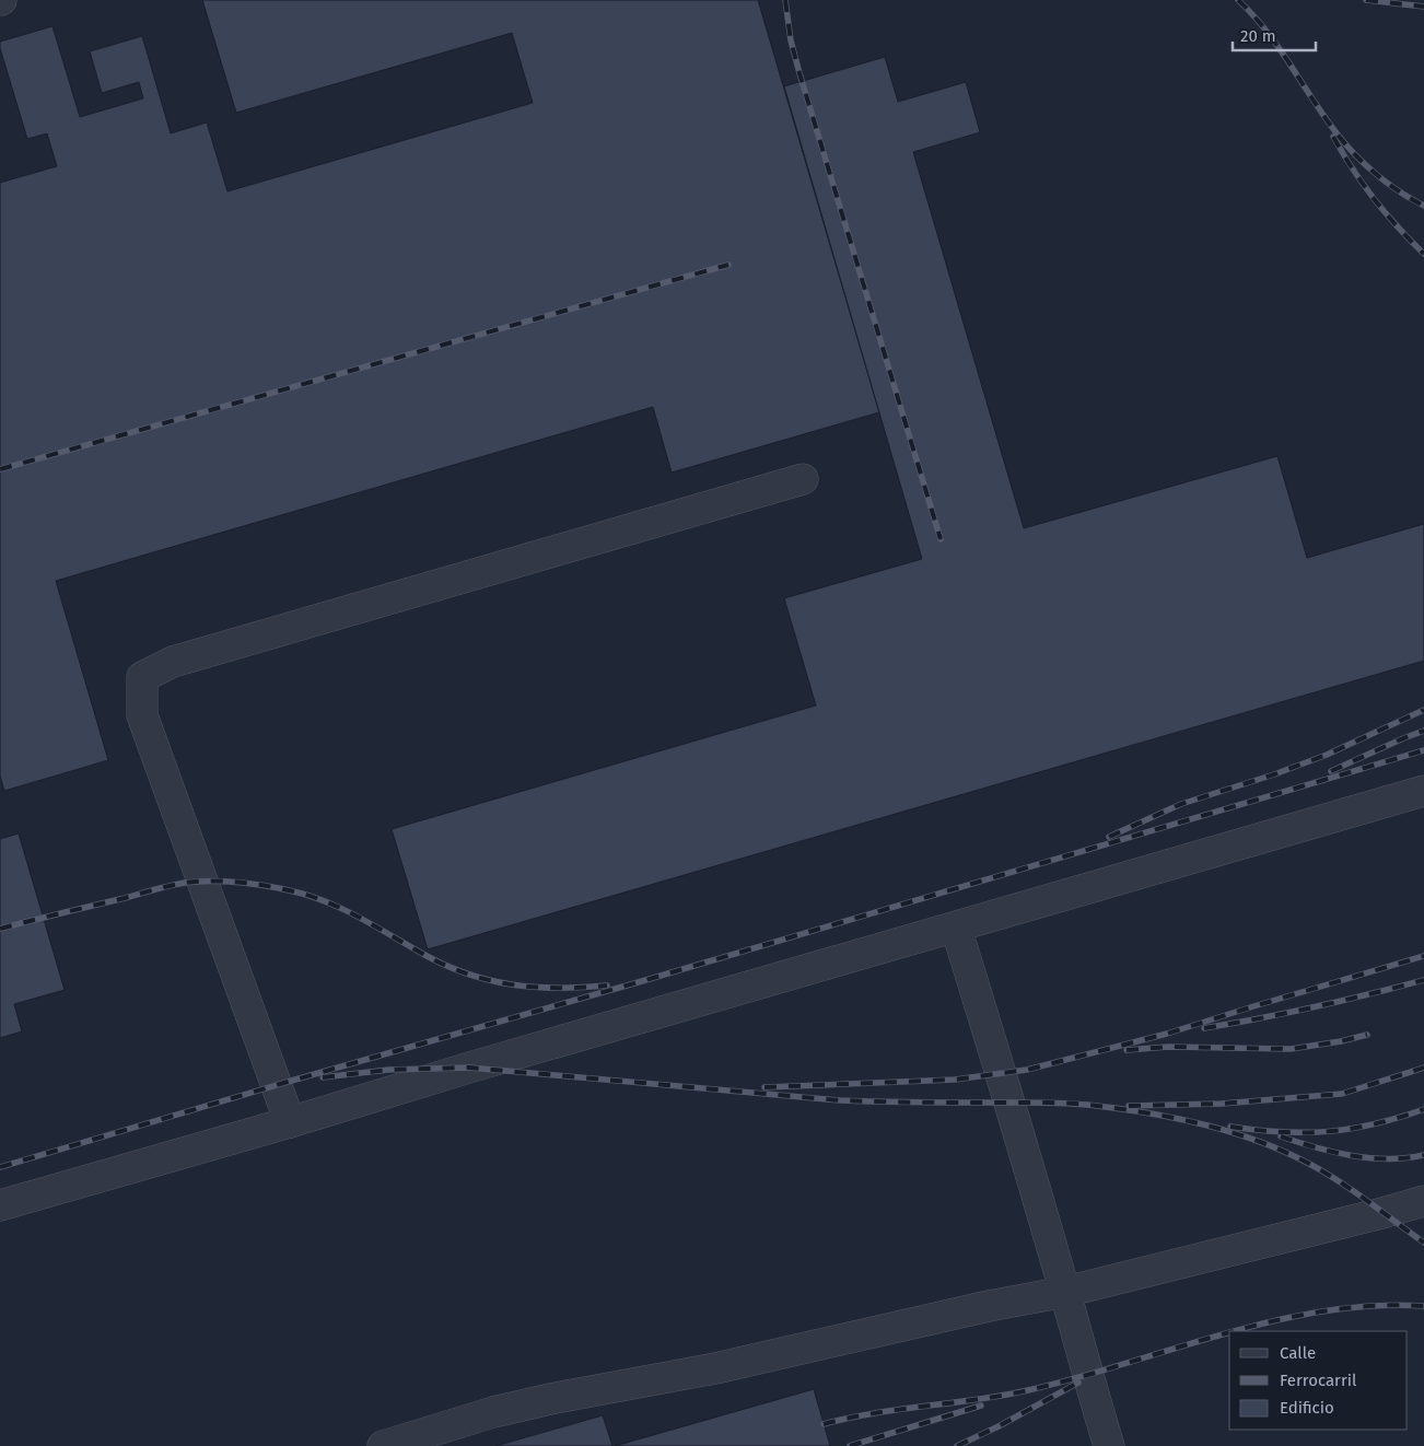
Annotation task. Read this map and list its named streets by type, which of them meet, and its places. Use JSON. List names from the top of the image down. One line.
{"legend":["Calle","Ferrocarril","Edificio"],"scale_bar":"20 m"}
